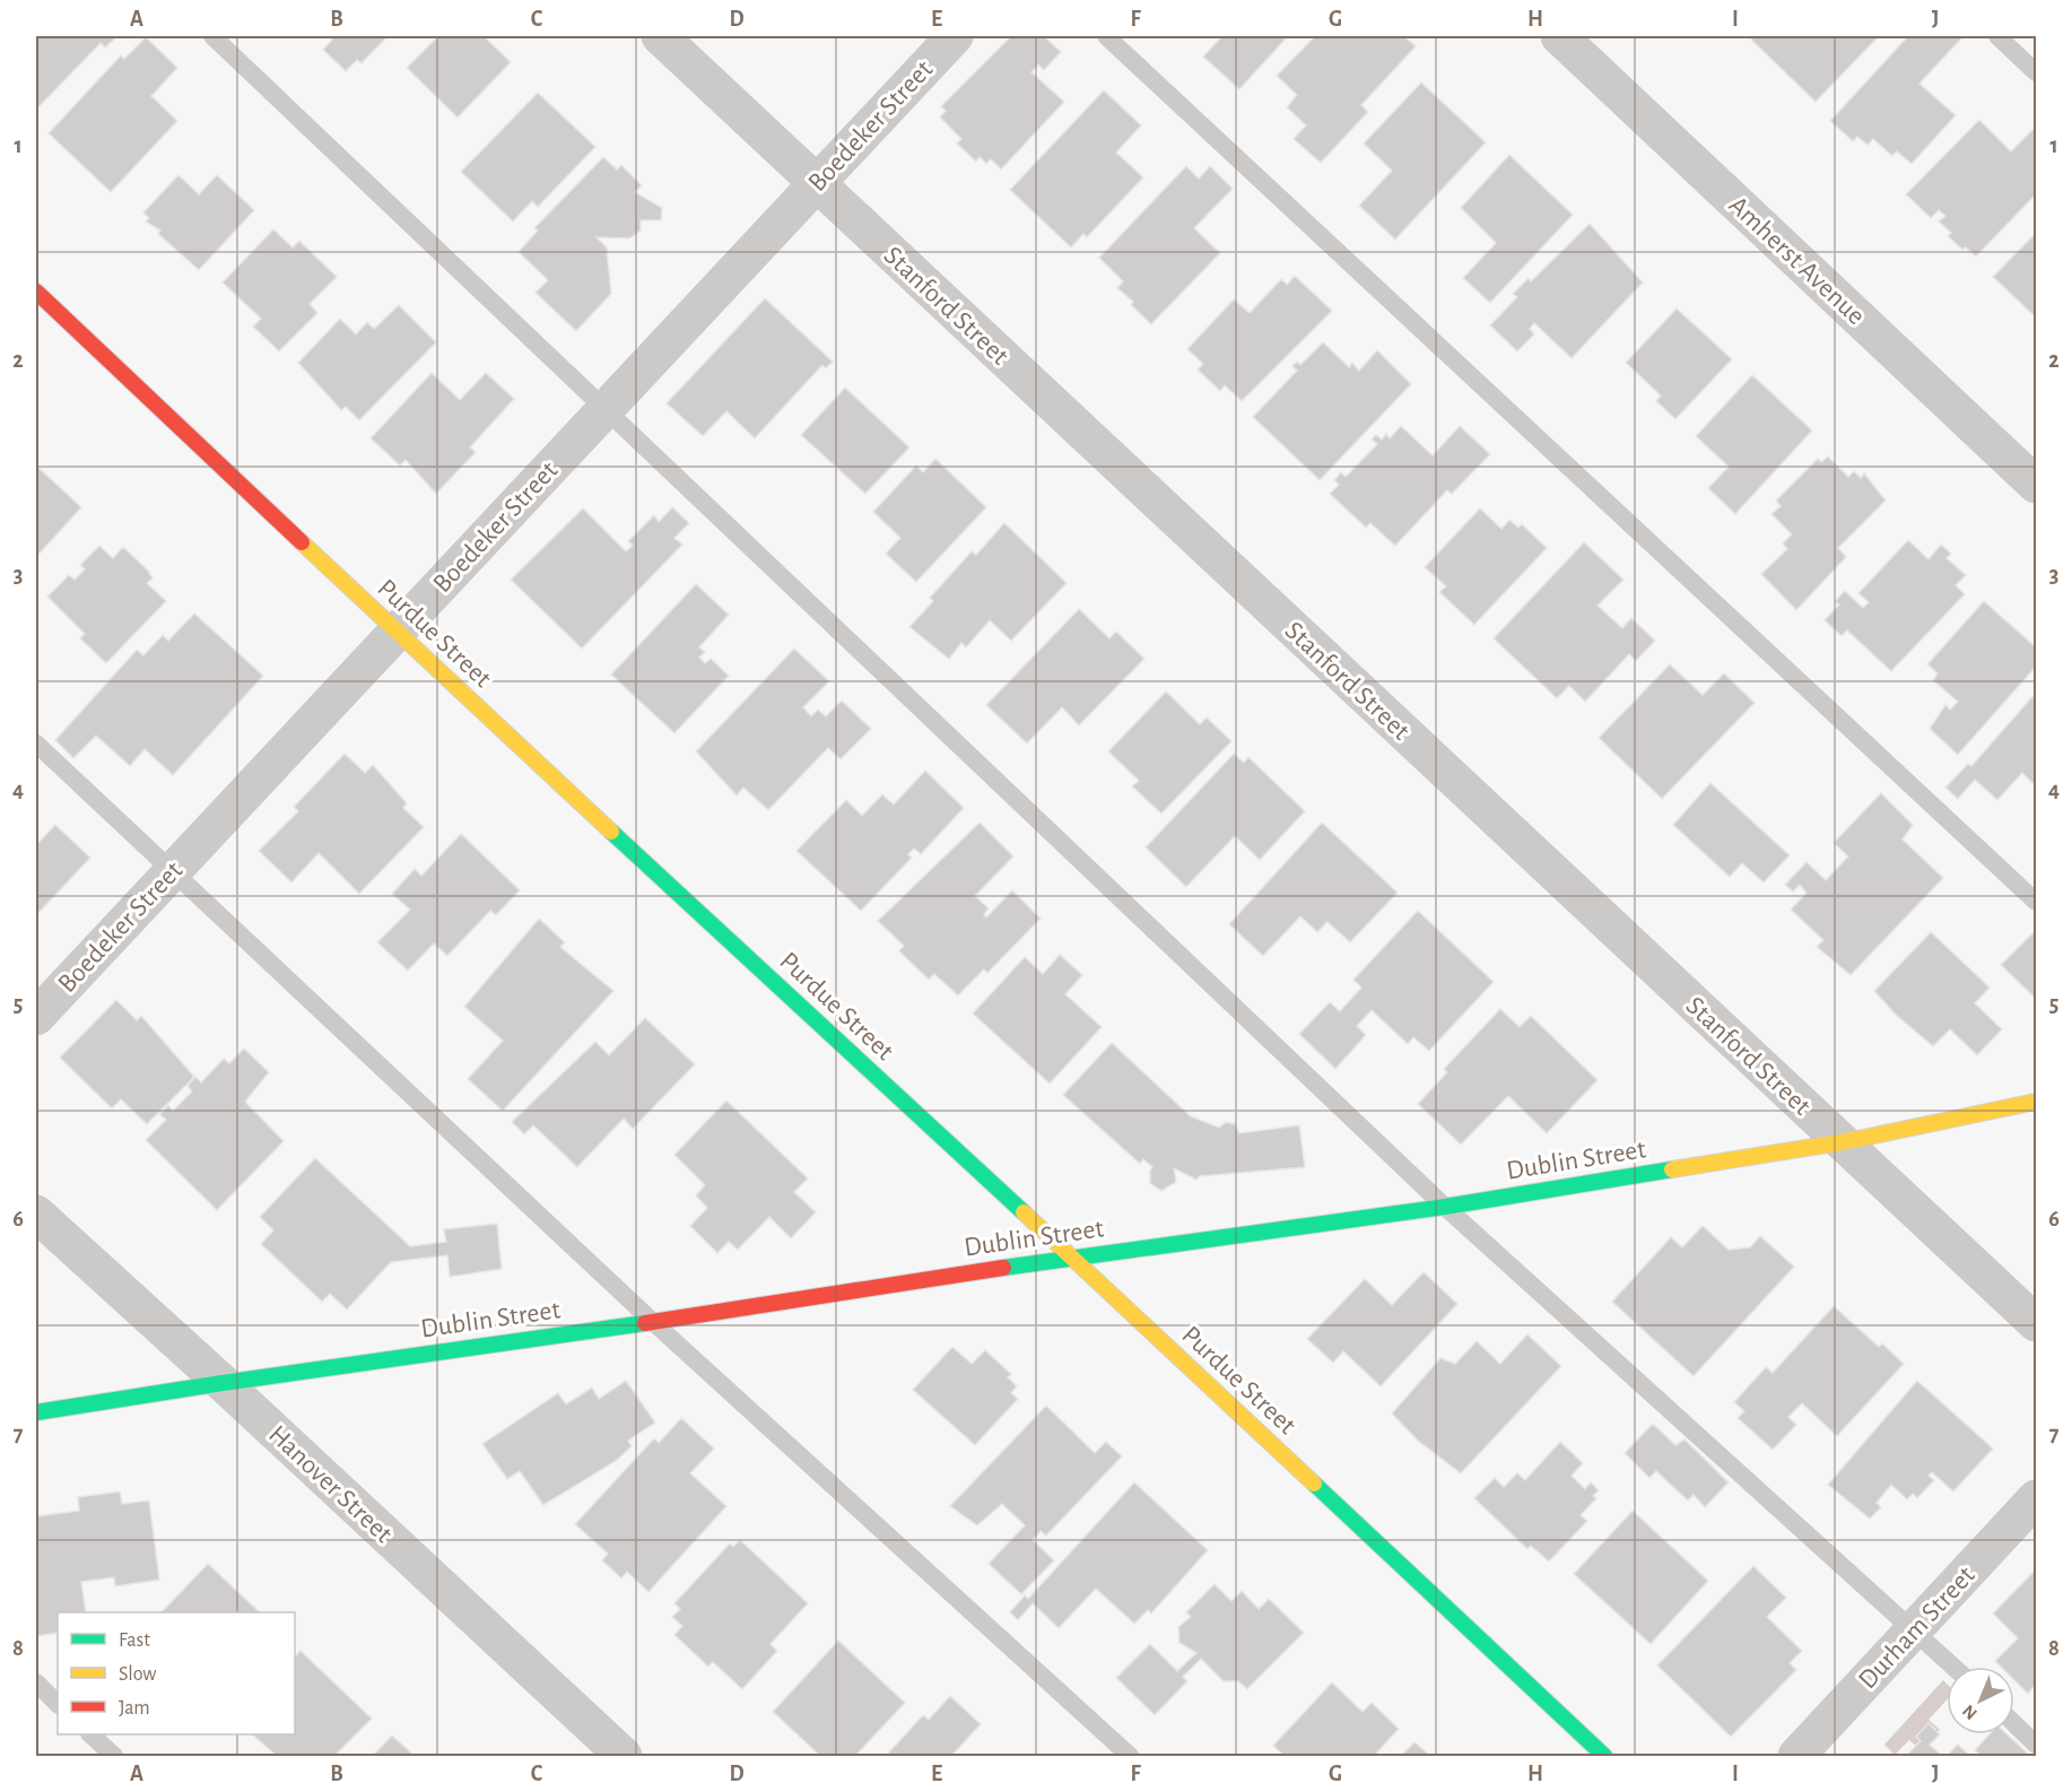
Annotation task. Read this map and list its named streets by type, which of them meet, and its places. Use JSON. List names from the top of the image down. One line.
{"streets":{"street":["Boedeker Street","Amherst Avenue","Stanford Street","Purdue Street","Dublin Street","Hanover Street","Durham Street"]},"crossings":[["Boedeker Street","Stanford Street"],["Boedeker Street","Purdue Street"],["Stanford Street","Dublin Street"],["Purdue Street","Dublin Street"],["Dublin Street","Hanover Street"]],"legend":["Fast","Slow","Jam"],"north":"bottom left","grid":{"columns":["A","B","C","D","E","F","G","H","I","J"],"rows":["1","2","3","4","5","6","7","8"]}}
